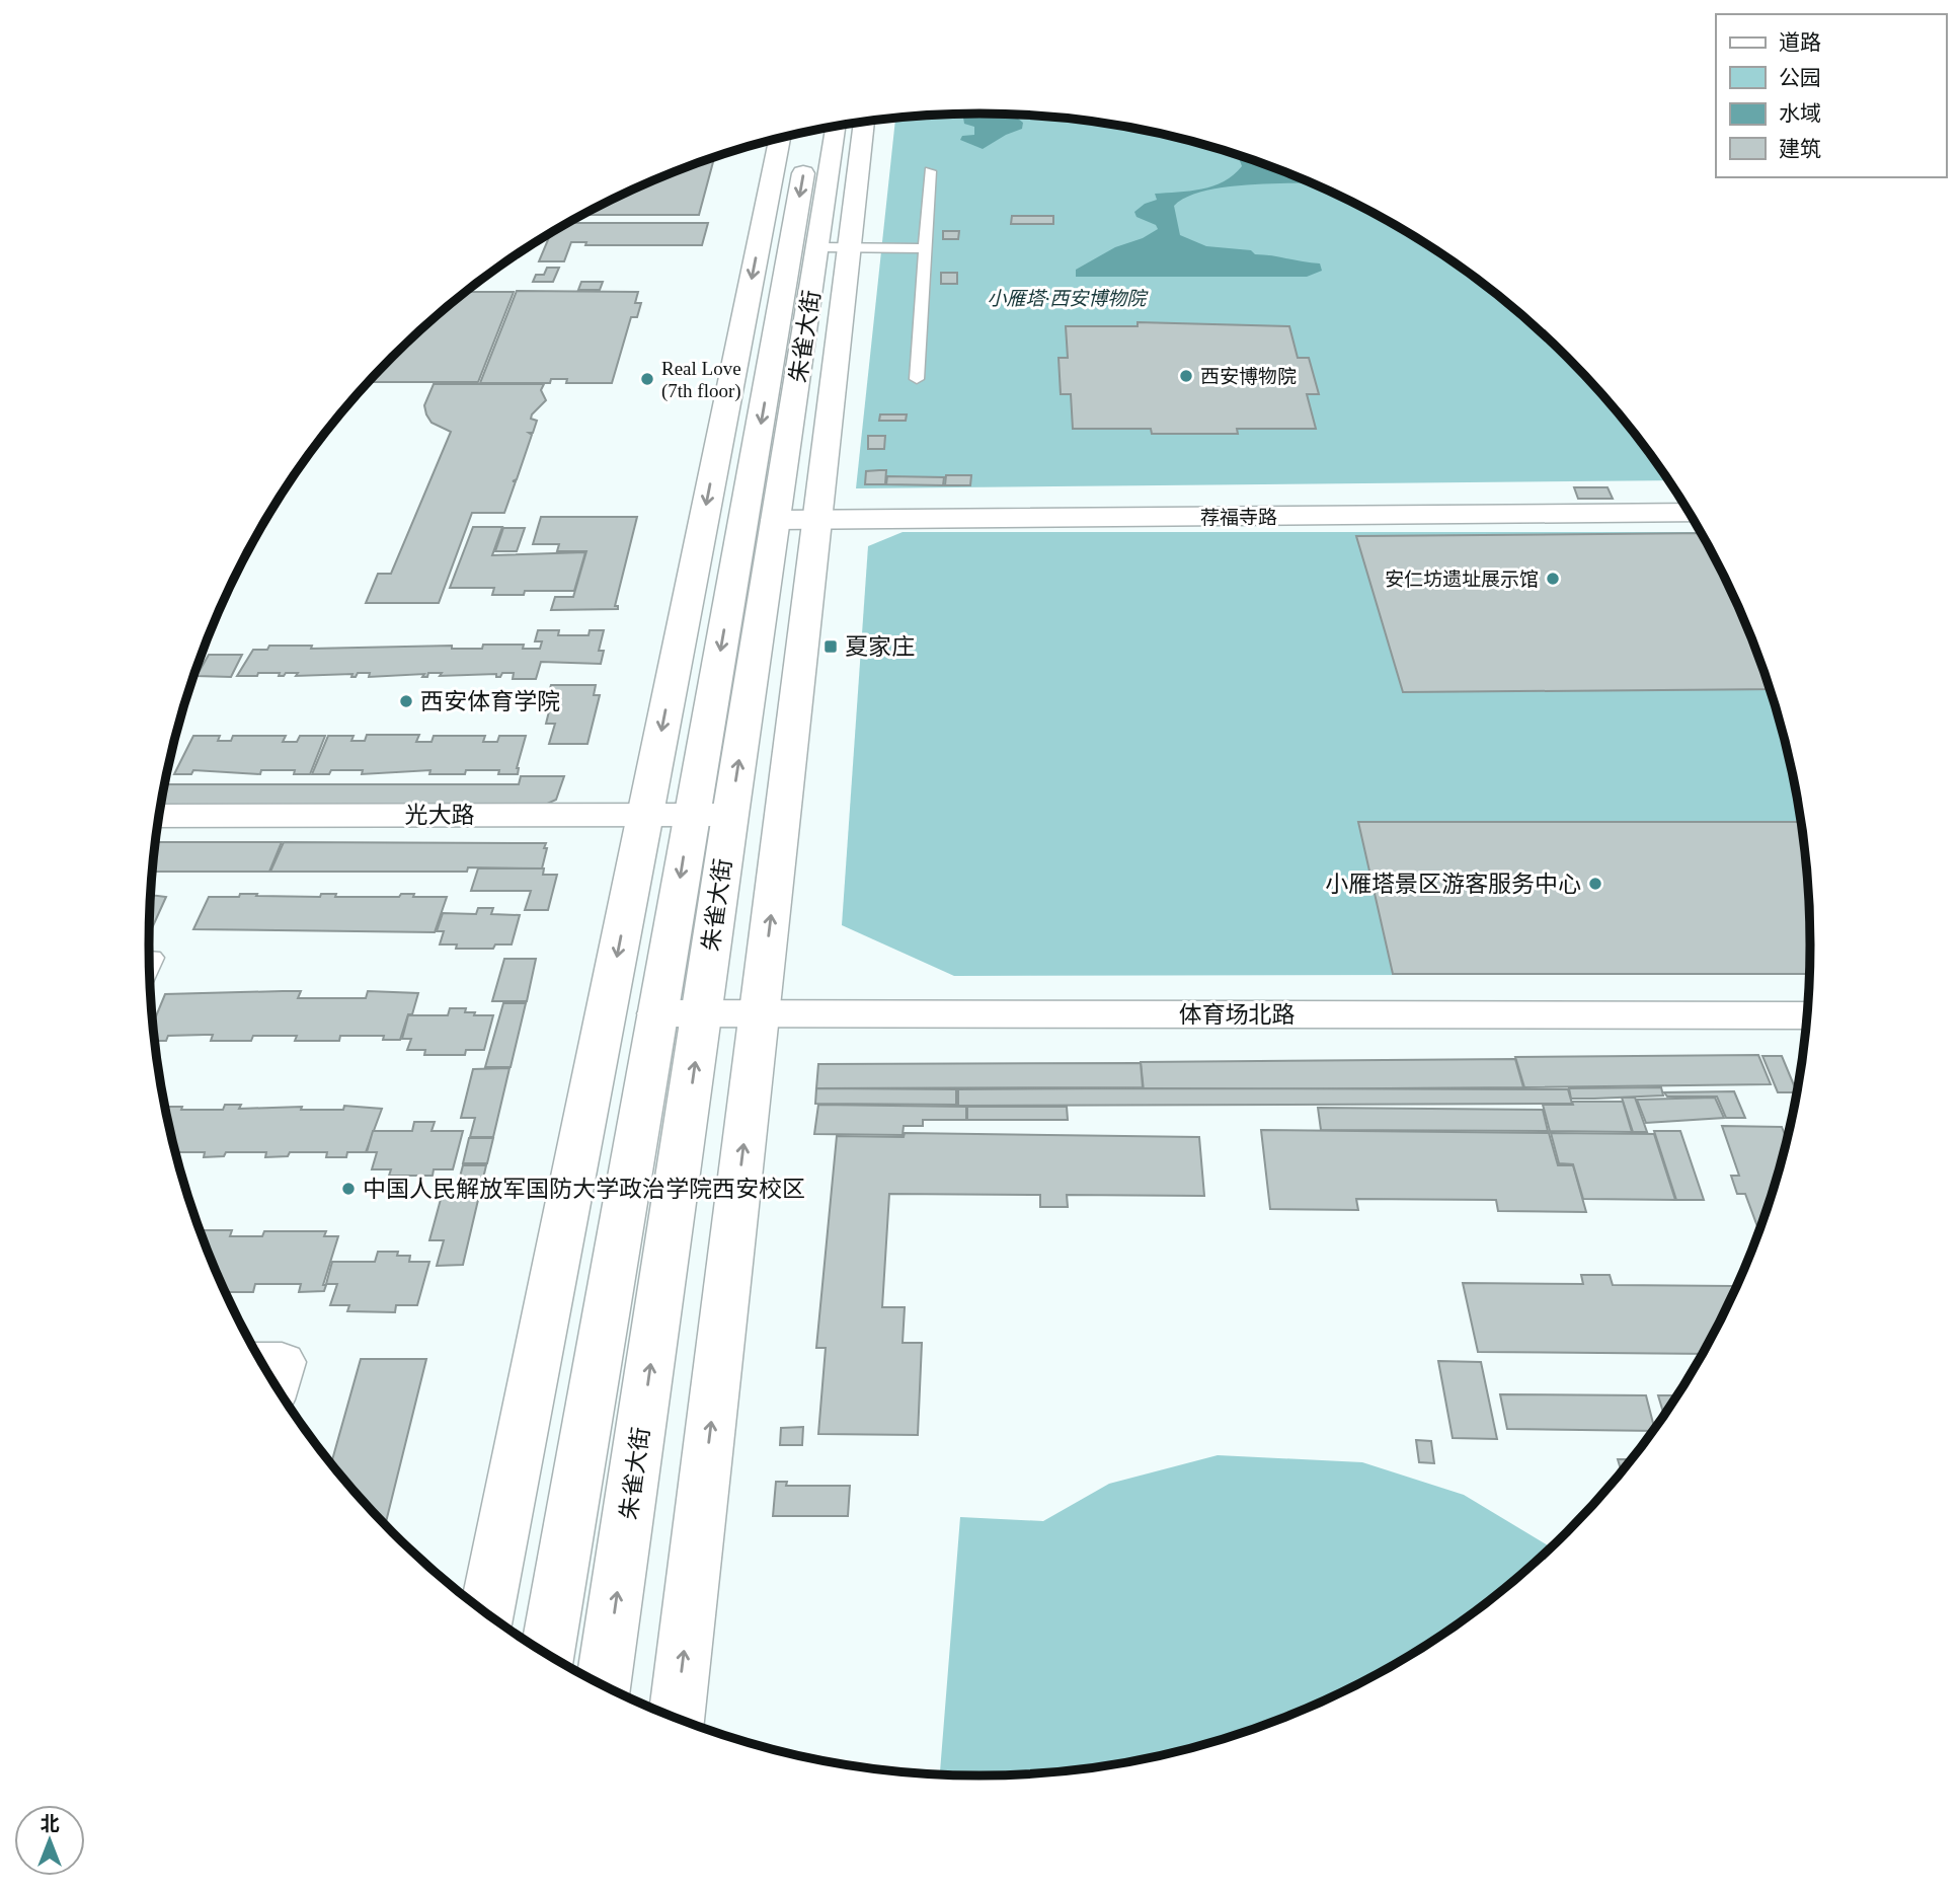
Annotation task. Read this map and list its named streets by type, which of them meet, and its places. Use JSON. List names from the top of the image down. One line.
{"streets":{"street":["朱雀大街","荐福寺路","光大路","体育场北路"]},"crossings":[["朱雀大街","荐福寺路"],["朱雀大街","光大路"],["朱雀大街","体育场北路"]],"parks":["小雁塔·西安博物院"],"places":{"other":["西安博物院","Real Love (7th floor)","安仁坊遗址展示馆","西安体育学院","小雁塔景区游客服务中心","中国人民解放军国防大学政治学院西安校区"],"transit":["夏家庄"]},"legend":["道路","公园","水域","建筑"],"north":"top"}
